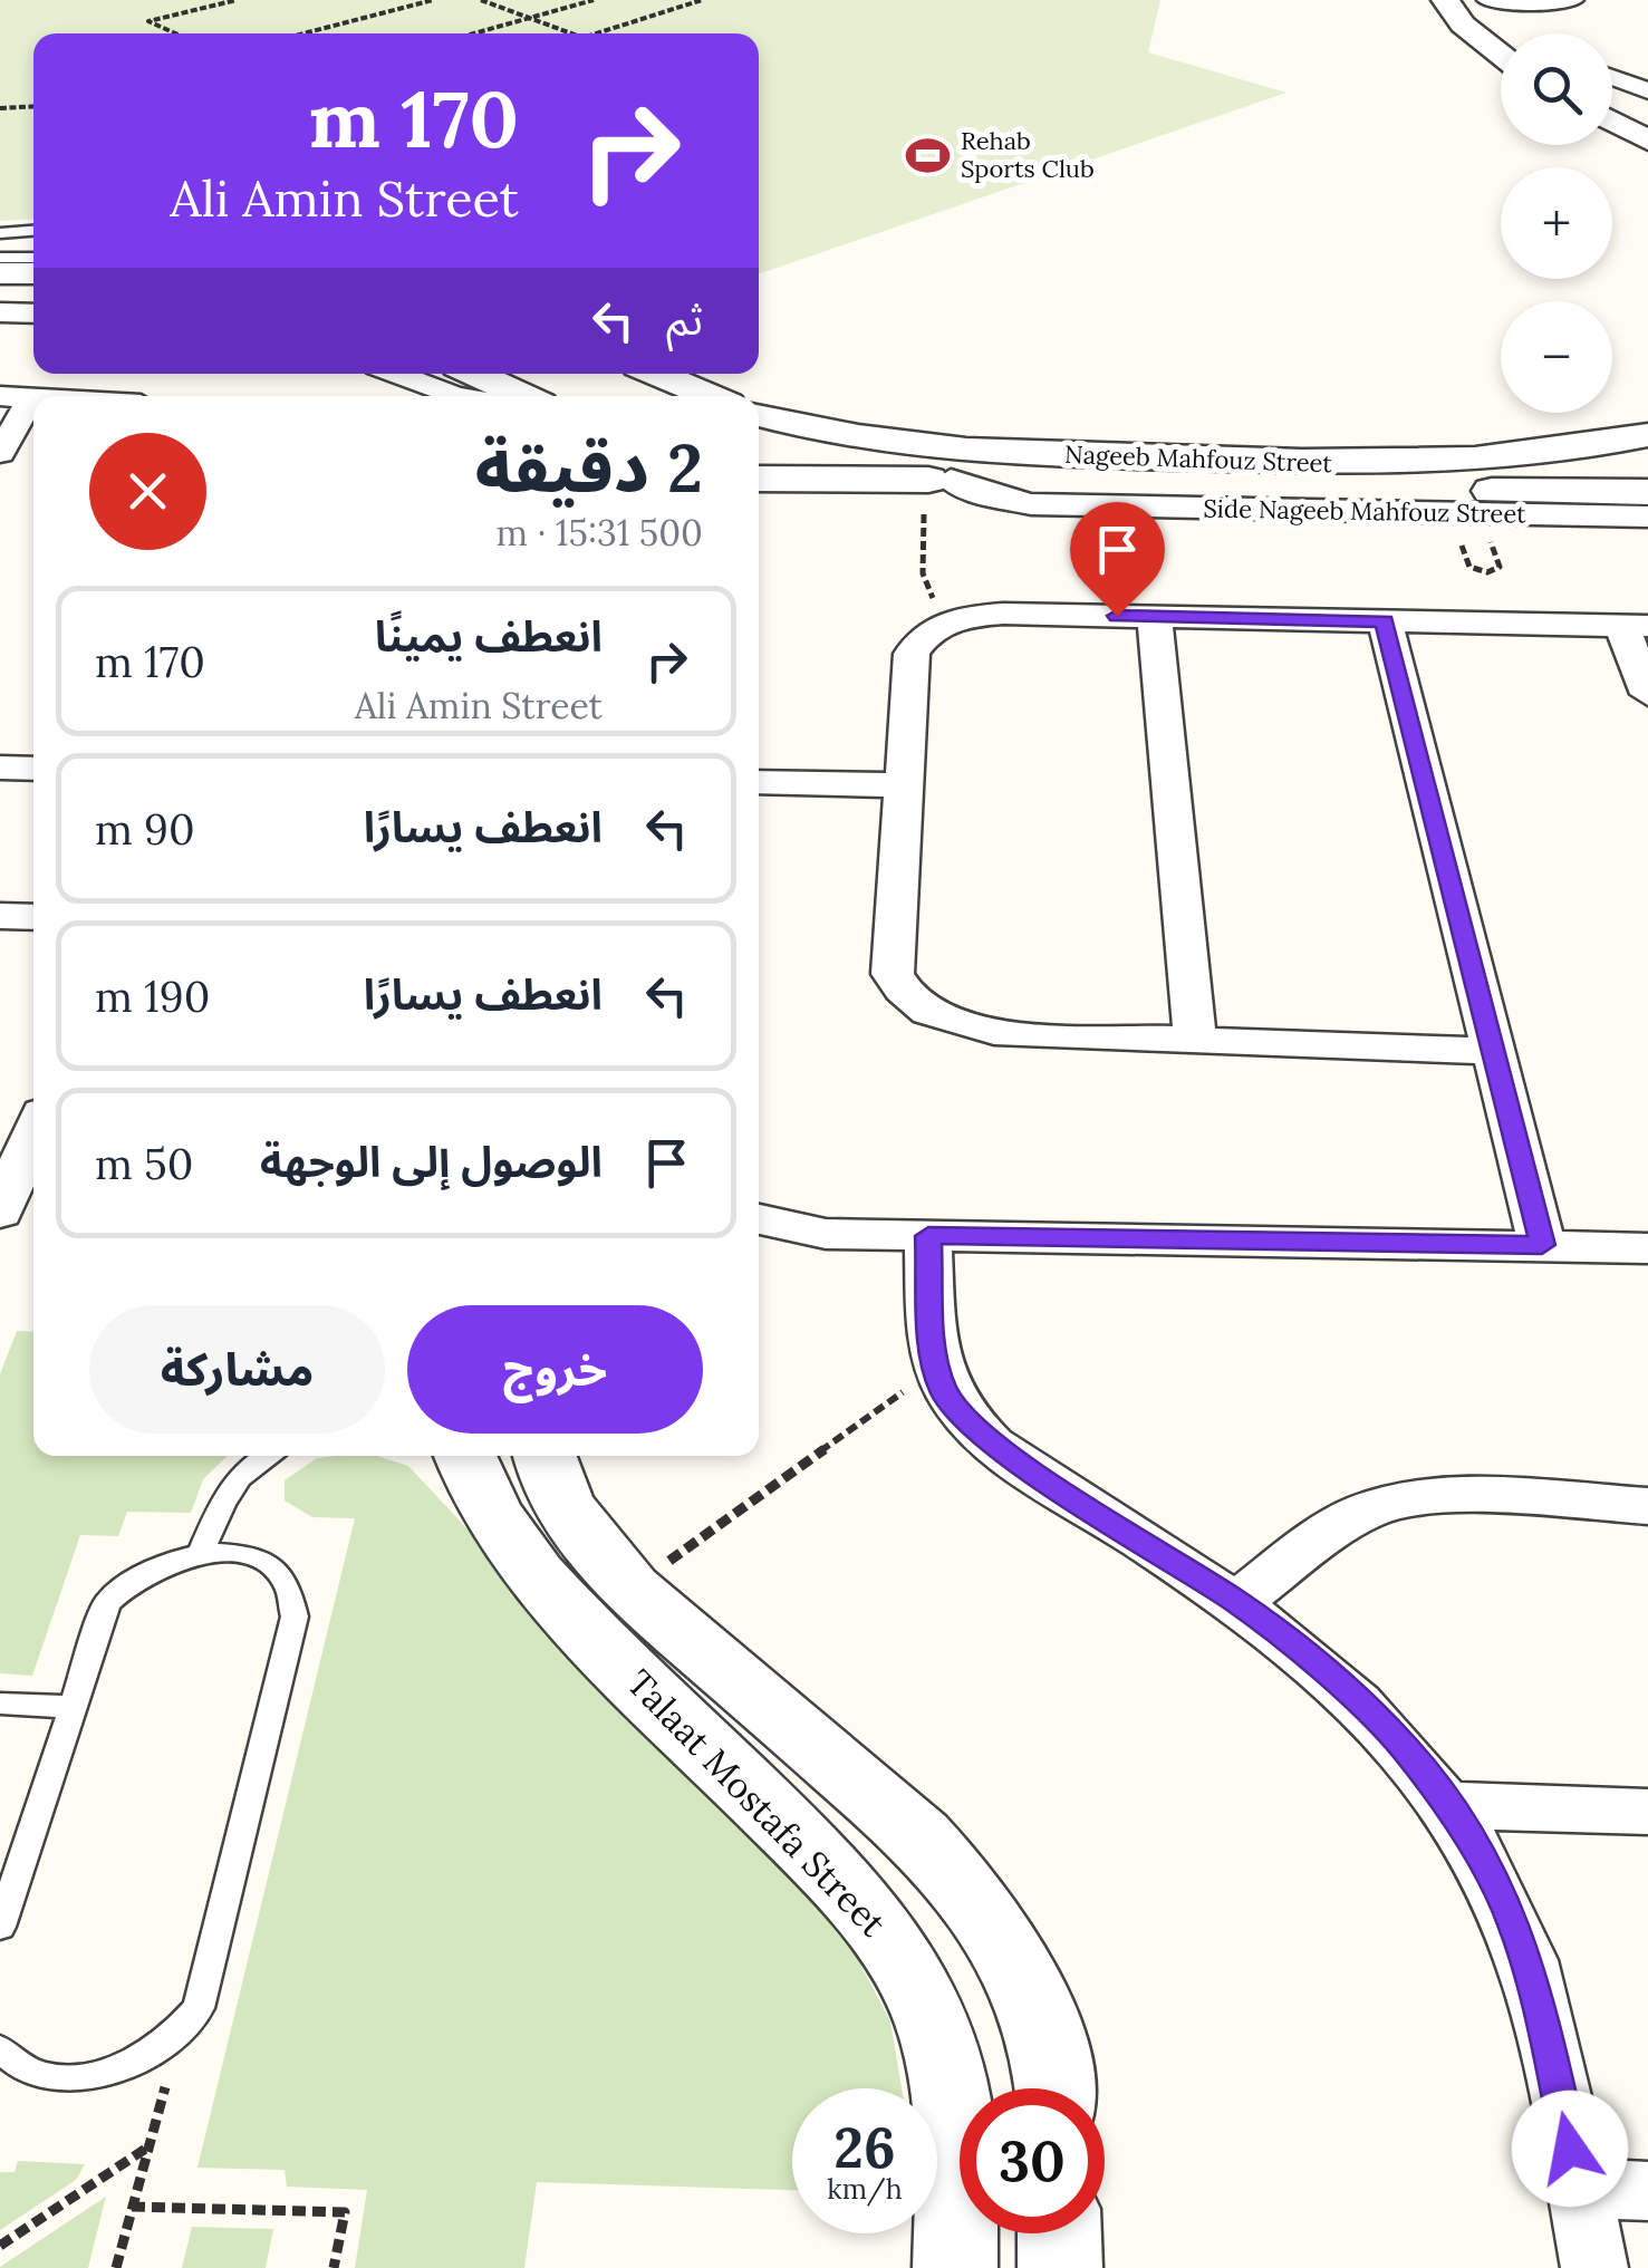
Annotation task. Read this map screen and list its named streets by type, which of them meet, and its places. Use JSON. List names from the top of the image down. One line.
{"streets":{"street":["Nageeb Mahfouz Street","Side Nageeb Mahfouz Street","Talaat Mostafa Street"]},"crossings":[["Nageeb Mahfouz Street","Side Nageeb Mahfouz Street"]],"places":{"sports":["Rehab Sports Club"]},"page":{"map_buttons":["+","−"],"turn":["170 m","Ali Amin Street"],"then":"ثم","heading":["2 دقيقة","500 m · 15:31"],"list":[{"name":"انعطف يمينًا","note":"Ali Amin Street","value":"170 m"},{"name":"انعطف يسارًا","value":"90 m"},{"name":"انعطف يسارًا","value":"190 m"},{"name":"الوصول إلى الوجهة","value":"50 m"}],"buttons":["خروج","مشاركة"],"speed":"26 km/h","limit":"30"}}
